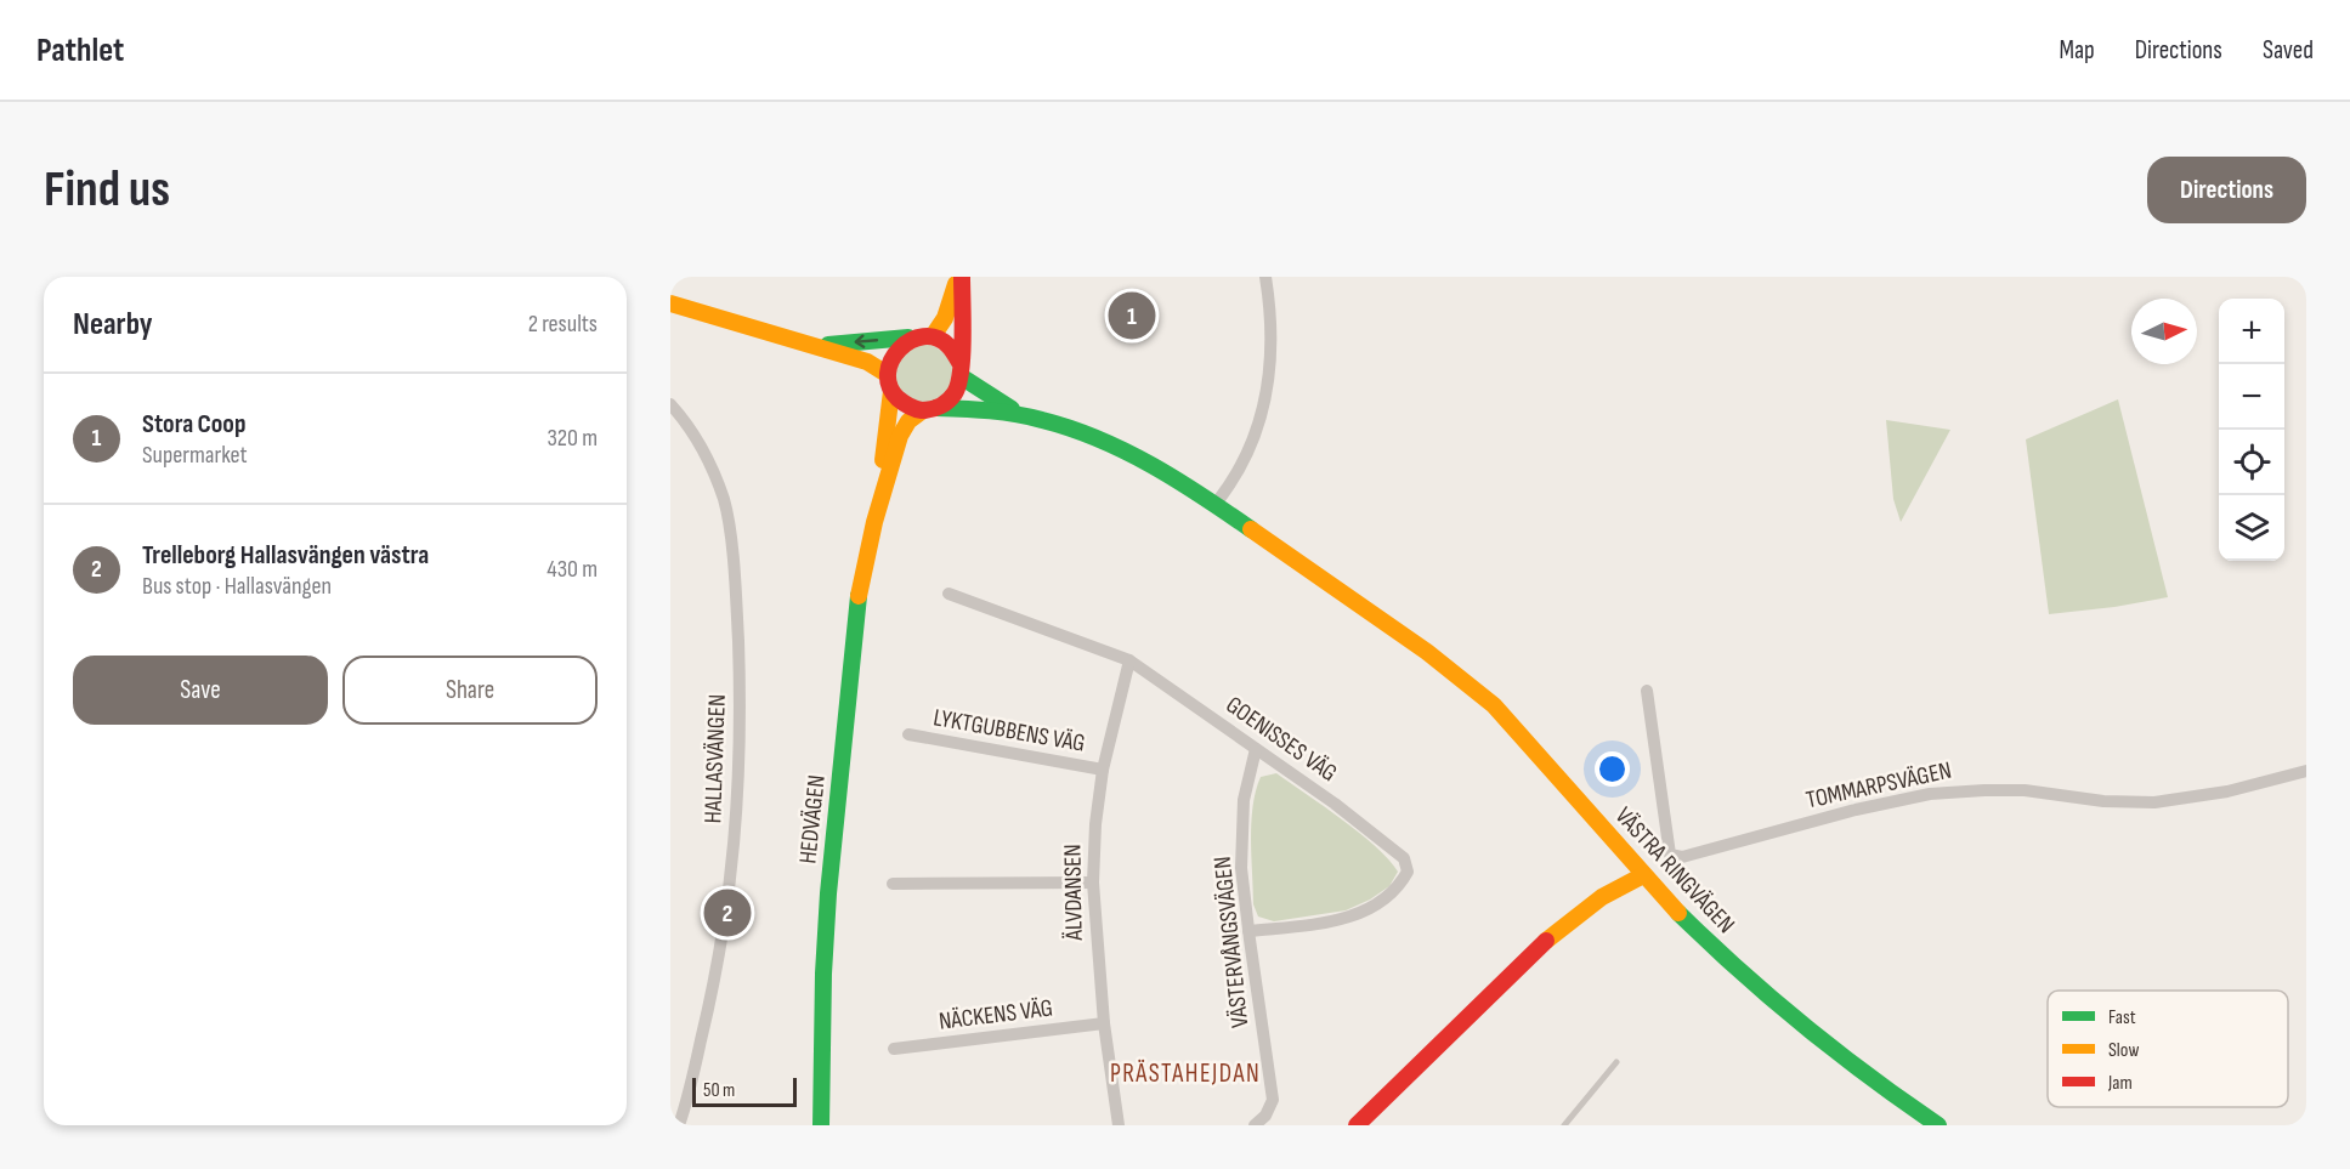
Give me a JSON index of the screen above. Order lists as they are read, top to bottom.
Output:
{
  "streets": {
    "main road": ["HEDVÄGEN", "VÄSTRA RINGVÄGEN"],
    "street": [
      "LYKTGUBBENS VÄG",
      "GOENISSES VÄG",
      "HALLASVÄNGEN",
      "TOMMARPSVÄGEN",
      "ÄLVDANSEN",
      "VÄSTERVÅNGSVÄGEN",
      "NÄCKENS VÄG"
    ]
  },
  "crossings": [
    ["LYKTGUBBENS VÄG", "ÄLVDANSEN"],
    ["GOENISSES VÄG", "ÄLVDANSEN"],
    ["GOENISSES VÄG", "VÄSTERVÅNGSVÄGEN"],
    ["HEDVÄGEN", "VÄSTRA RINGVÄGEN"],
    ["ÄLVDANSEN", "NÄCKENS VÄG"]
  ],
  "districts": ["PRÄSTAHEJDAN"],
  "legend": ["Fast", "Slow", "Jam"],
  "scale_bar": "50 m",
  "north": "right",
  "page": {
    "header": "Pathlet",
    "nav": ["Map", "Directions", "Saved"],
    "buttons": [
      "Directions",
      ["Save", "Share"]
    ],
    "title": "Find us",
    "heading": ["Nearby", "2 results"],
    "pins": ["1", "2"],
    "map_buttons": ["+", "−"],
    "list": [
      {
        "mark": "1",
        "name": "Stora Coop",
        "note": "Supermarket",
        "value": "320 m"
      },
      {
        "mark": "2",
        "name": "Trelleborg Hallasvängen västra",
        "note": "Bus stop · Hallasvängen",
        "value": "430 m"
      }
    ],
    "scale": "50 m"
  }
}
